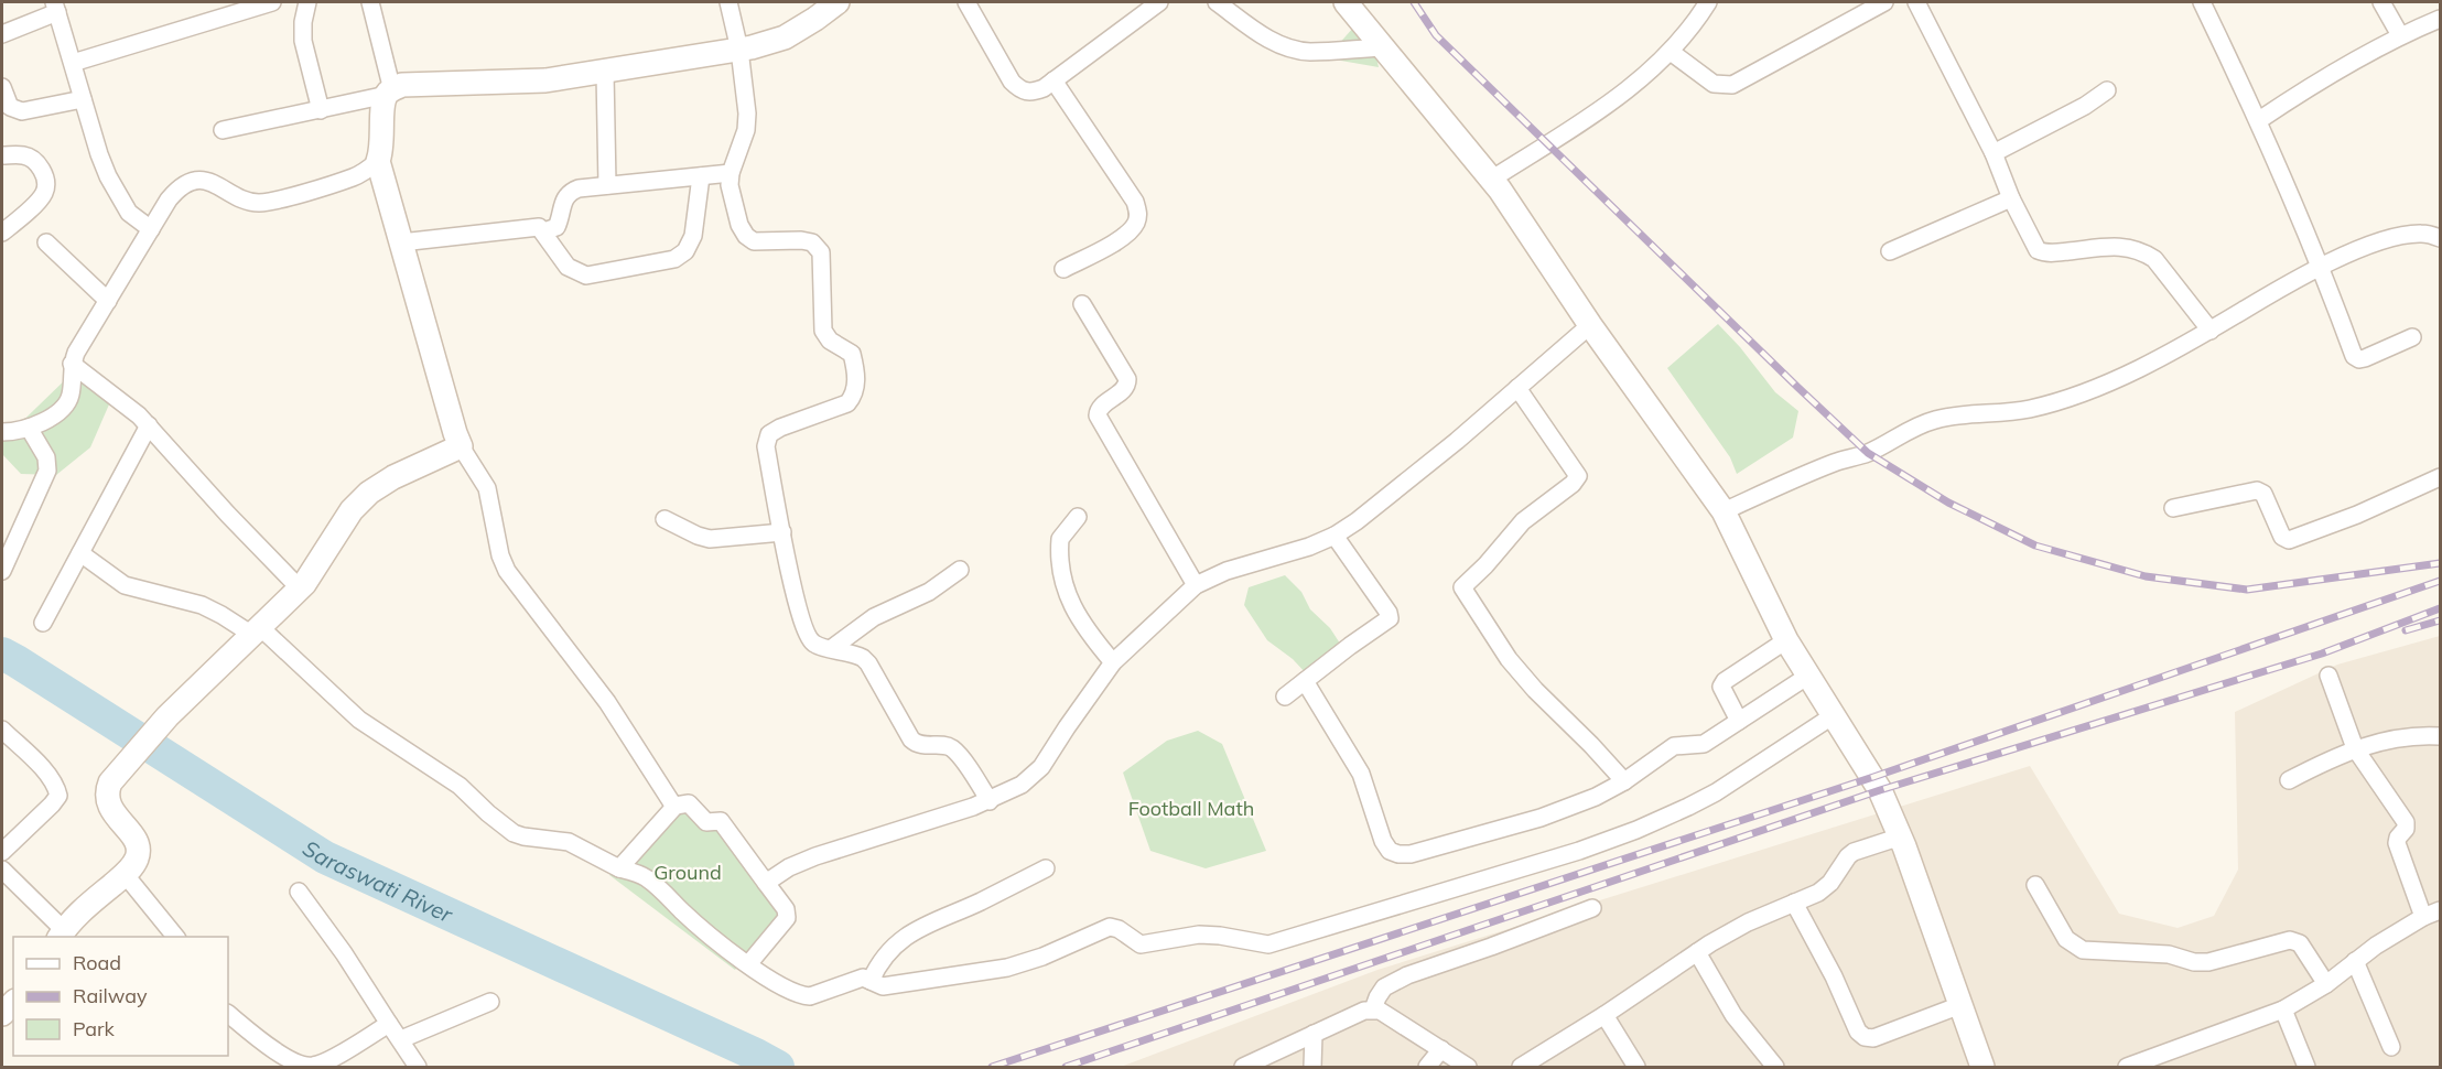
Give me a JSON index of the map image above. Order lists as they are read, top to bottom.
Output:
{
  "water": ["Saraswati River"],
  "parks": ["Football Math", "Ground"],
  "legend": ["Road", "Railway", "Park"]
}
